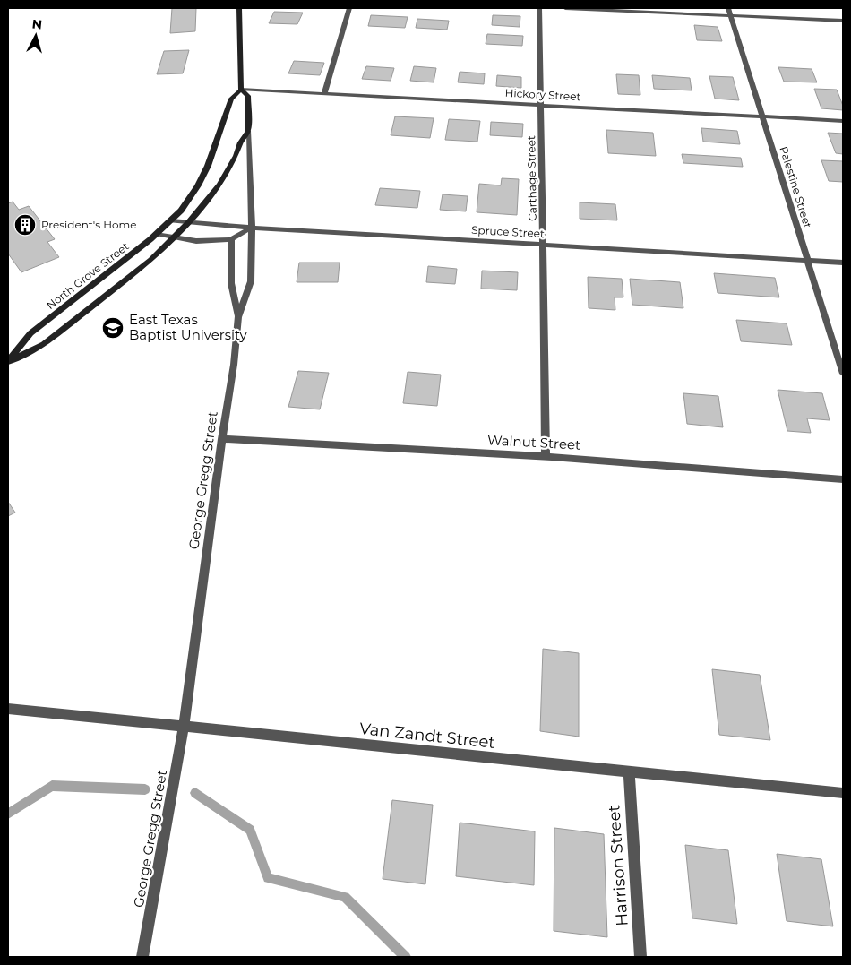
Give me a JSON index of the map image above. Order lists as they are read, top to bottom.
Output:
{
  "streets": {
    "main road": ["North Grove Street", "George Gregg Street"],
    "street": [
      "Hickory Street",
      "Carthage Street",
      "Palestine Street",
      "Spruce Street",
      "Walnut Street",
      "Van Zandt Street",
      "Harrison Street"
    ]
  },
  "crossings": [
    ["Hickory Street", "Carthage Street"],
    ["Hickory Street", "Palestine Street"],
    ["Hickory Street", "North Grove Street"],
    ["Hickory Street", "George Gregg Street"],
    ["Carthage Street", "Spruce Street"],
    ["Carthage Street", "Walnut Street"],
    ["Palestine Street", "Spruce Street"],
    ["Spruce Street", "North Grove Street"],
    ["Spruce Street", "George Gregg Street"],
    ["North Grove Street", "George Gregg Street"],
    ["Walnut Street", "George Gregg Street"],
    ["George Gregg Street", "Van Zandt Street"],
    ["Van Zandt Street", "Harrison Street"]
  ],
  "places": {
    "building": ["President's Home"],
    "school or university": ["East Texas Baptist University"]
  },
  "north": "top"
}
